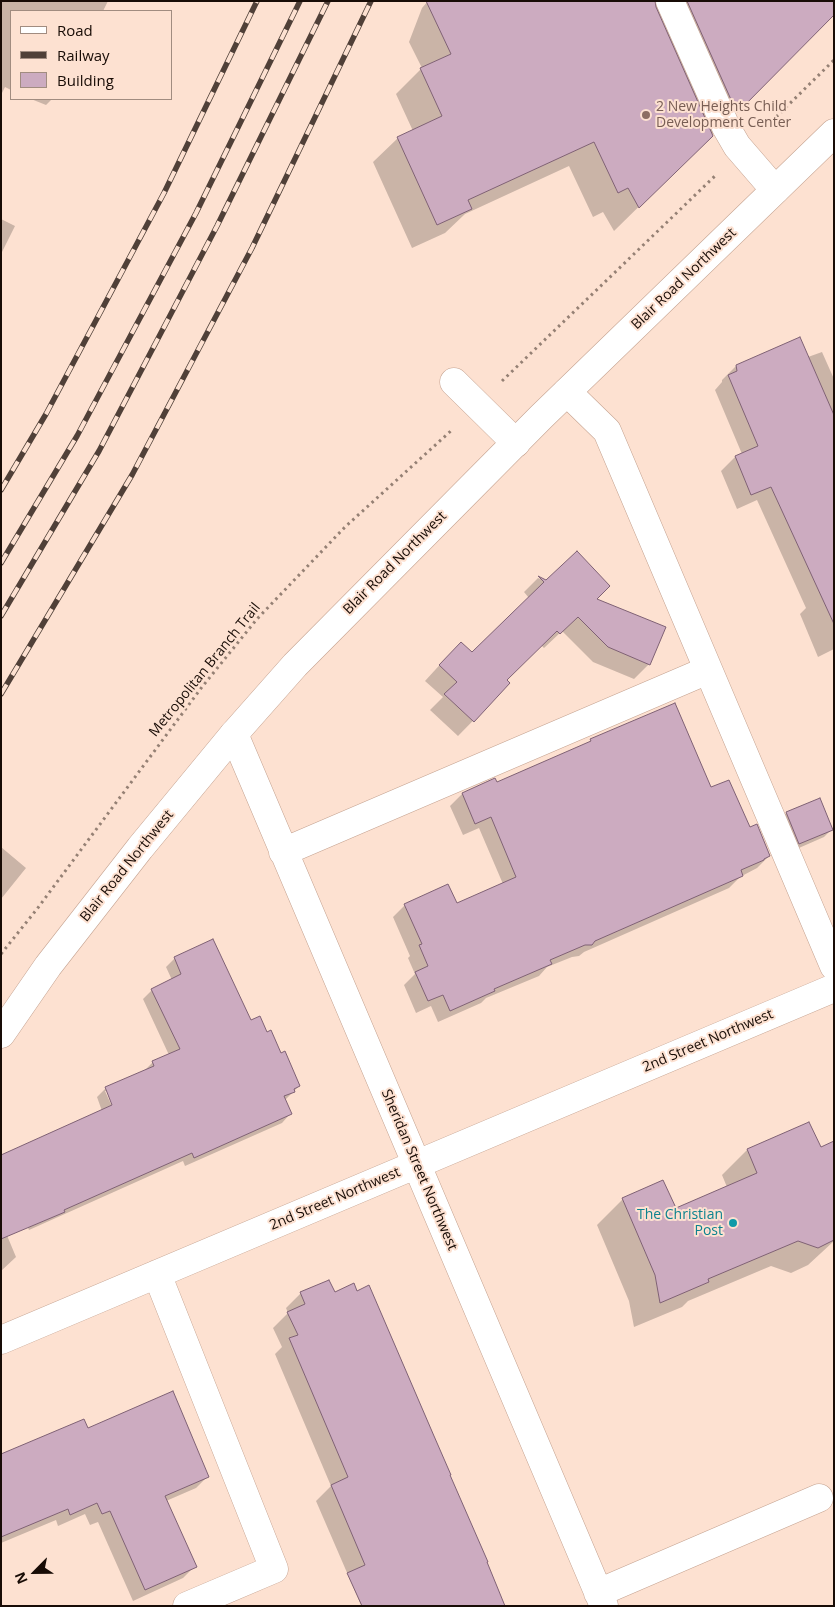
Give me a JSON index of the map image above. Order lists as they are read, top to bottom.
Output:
{
  "streets": {
    "street": ["Blair Road Northwest", "2nd Street Northwest", "Sheridan Street Northwest"],
    "path": ["Metropolitan Branch Trail"]
  },
  "crossings": [
    ["Blair Road Northwest", "Sheridan Street Northwest"],
    ["2nd Street Northwest", "Sheridan Street Northwest"]
  ],
  "places": ["2 New Heights Child Development Center", "The Christian Post"],
  "legend": ["Road", "Railway", "Building"],
  "north": "bottom left"
}
